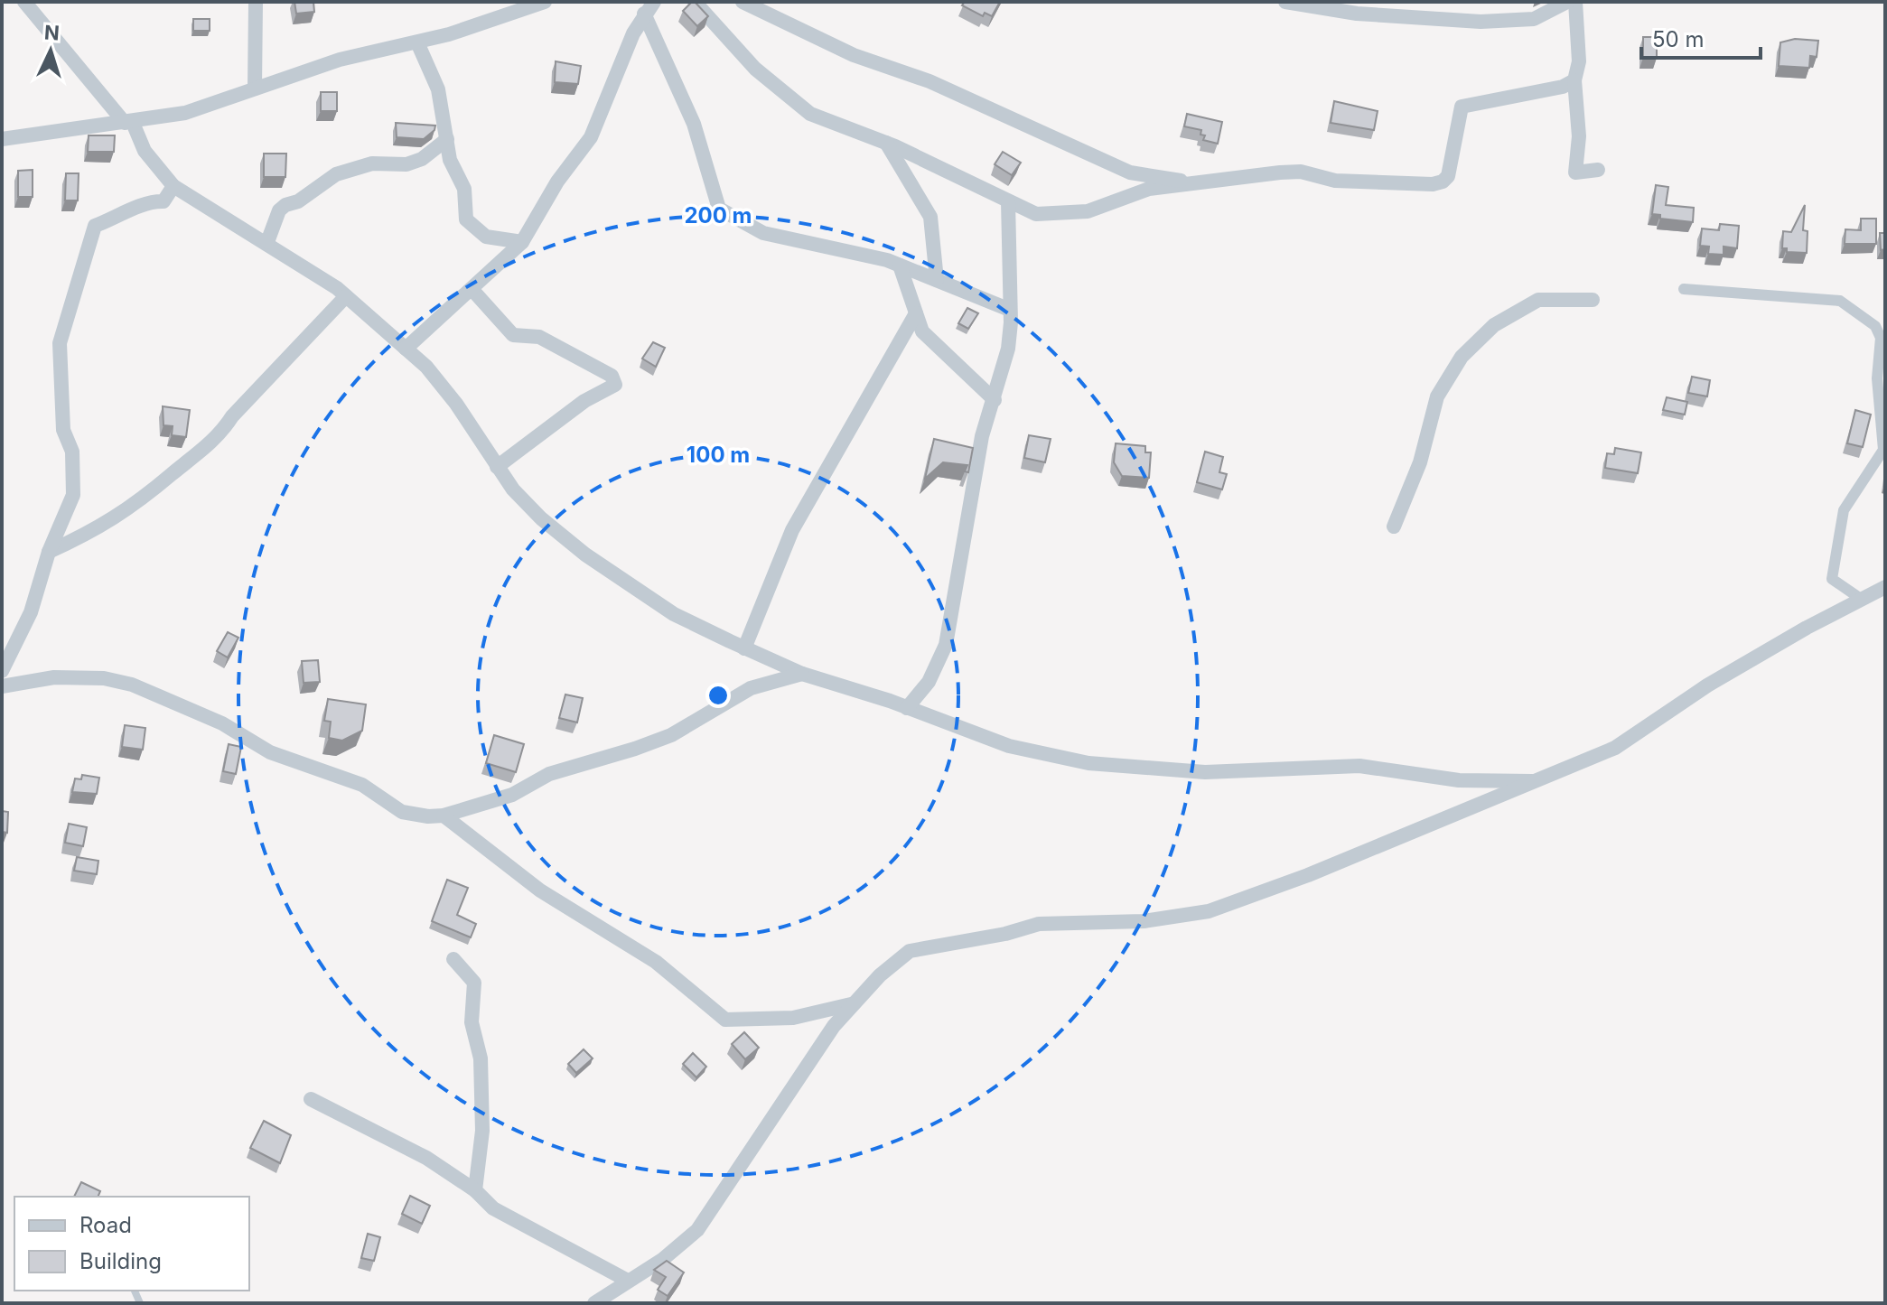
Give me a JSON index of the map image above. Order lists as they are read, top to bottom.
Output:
{
  "legend": ["Road", "Building"],
  "scale_bar": "50 m",
  "north": "top",
  "rings": ["200 m", "100 m"]
}
